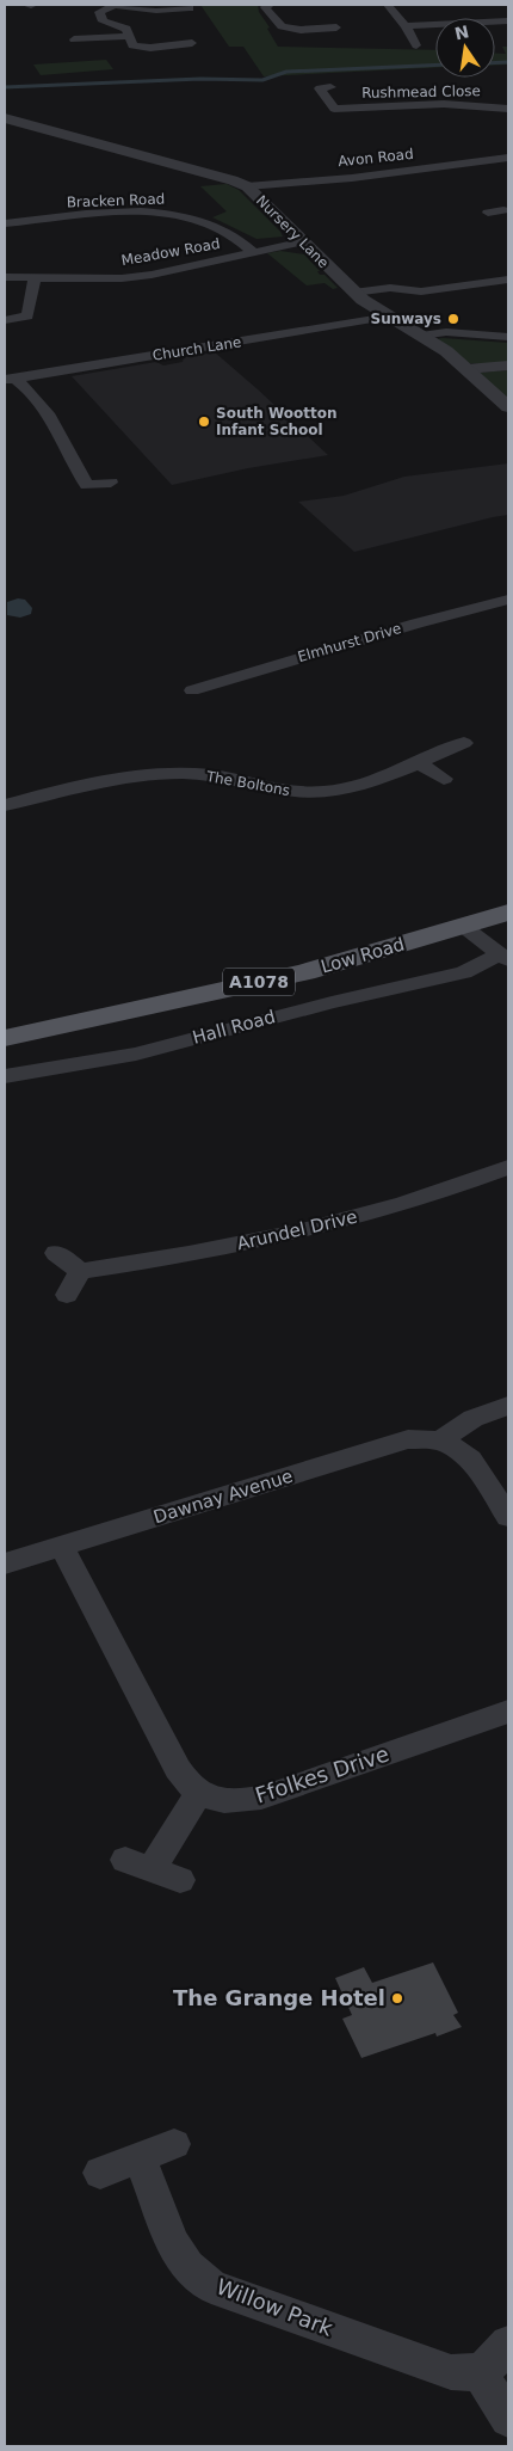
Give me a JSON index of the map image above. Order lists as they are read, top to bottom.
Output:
{
  "streets": {
    "main road": ["Low Road", "A1078"],
    "street": [
      "Rushmead Close",
      "Avon Road",
      "Bracken Road",
      "Nursery Lane",
      "Meadow Road",
      "Church Lane",
      "Elmhurst Drive",
      "The Boltons",
      "Hall Road",
      "Arundel Drive",
      "Dawnay Avenue",
      "Ffolkes Drive",
      "Willow Park"
    ]
  },
  "crossings": [
    ["Avon Road", "Nursery Lane"],
    ["Bracken Road", "Meadow Road"],
    ["Nursery Lane", "Meadow Road"],
    ["Nursery Lane", "Church Lane"]
  ],
  "places": ["Sunways", "South Wootton Infant School", "The Grange Hotel"],
  "north": "top"
}
